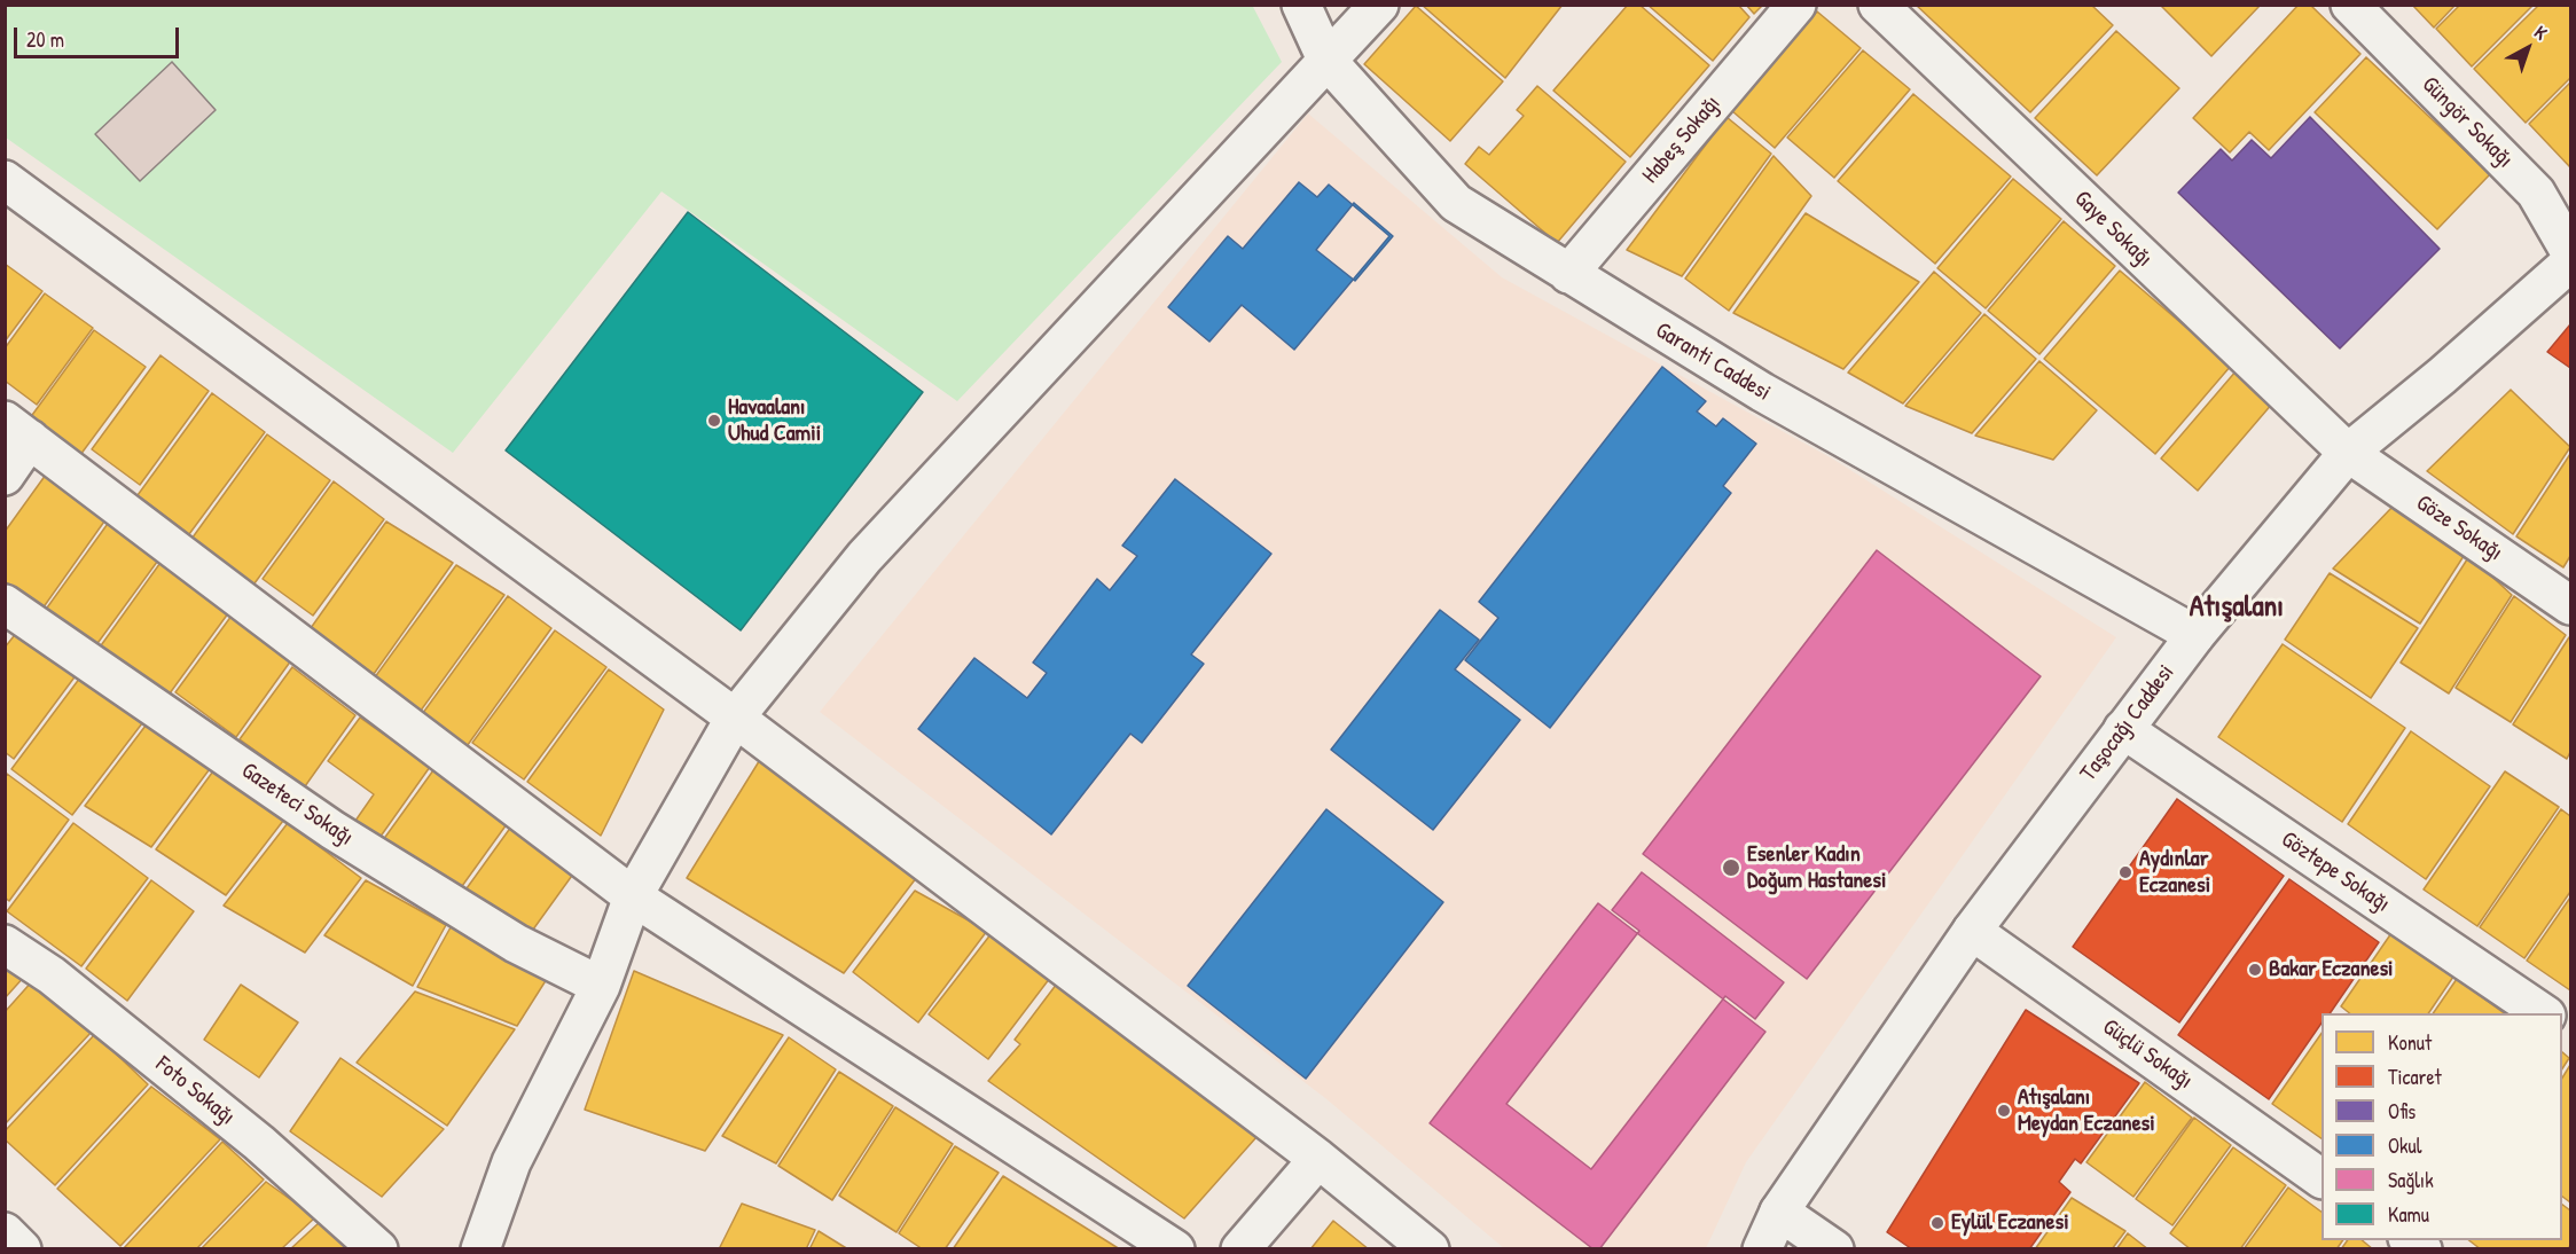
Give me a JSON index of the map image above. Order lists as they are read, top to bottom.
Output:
{
  "streets": {
    "street": [
      "Güngör Sokağı",
      "Habeş Sokağı",
      "Gaye Sokağı",
      "Garanti Caddesi",
      "Göze Sokağı",
      "Taşocağı Caddesi",
      "Gazeteci Sokağı",
      "Göztepe Sokağı",
      "Güçlü Sokağı",
      "Foto Sokağı"
    ]
  },
  "crossings": [
    ["Habeş Sokağı", "Garanti Caddesi"],
    ["Gaye Sokağı", "Göze Sokağı"],
    ["Gaye Sokağı", "Taşocağı Caddesi"],
    ["Garanti Caddesi", "Taşocağı Caddesi"],
    ["Göze Sokağı", "Taşocağı Caddesi"],
    ["Taşocağı Caddesi", "Göztepe Sokağı"],
    ["Taşocağı Caddesi", "Güçlü Sokağı"]
  ],
  "districts": ["Atışalanı"],
  "places": [
    "Havaalanı Uhud Camii",
    "Esenler Kadın Doğum Hastanesi",
    "Aydınlar Eczanesi",
    "Bakar Eczanesi",
    "Atışalanı Meydan Eczanesi",
    "Eylül Eczanesi"
  ],
  "legend": [
    "Konut",
    "Ticaret",
    "Ofis",
    "Okul",
    "Sağlık",
    "Kamu"
  ],
  "scale_bar": "20 m",
  "north": "top right"
}
